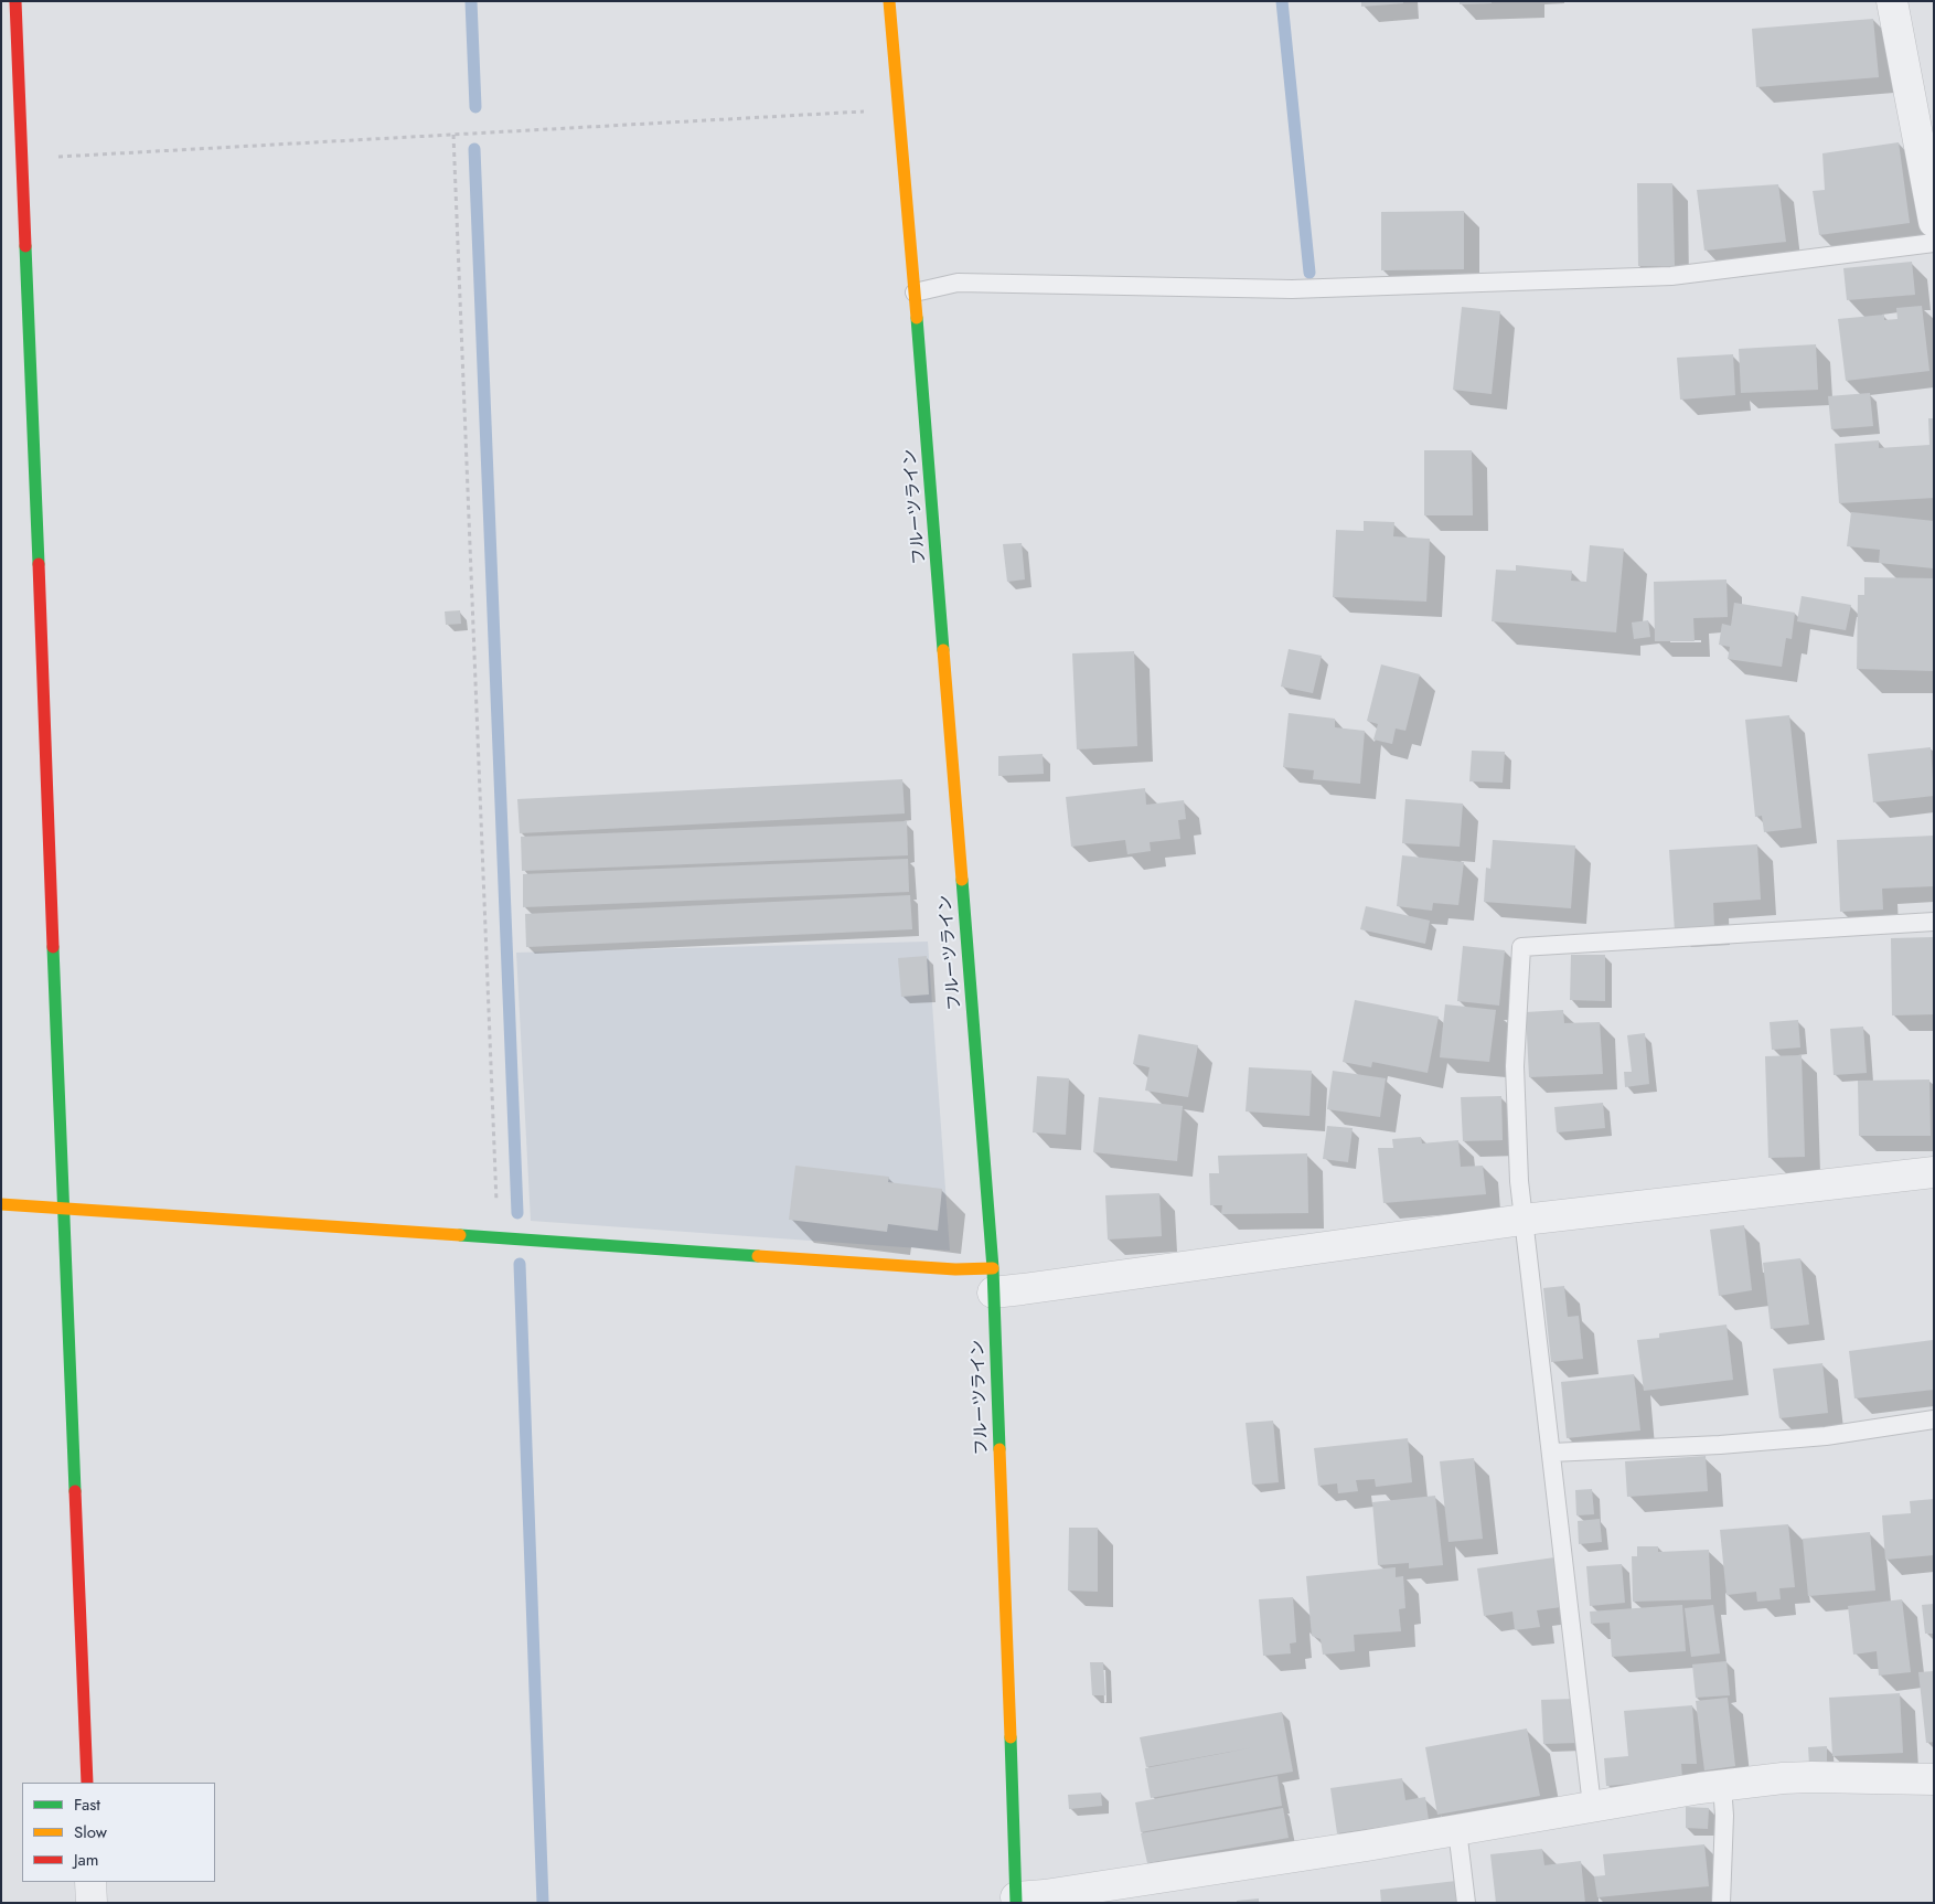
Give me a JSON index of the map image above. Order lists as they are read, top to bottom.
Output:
{
  "streets": {
    "street": ["フルーツライン"]
  },
  "legend": ["Fast", "Slow", "Jam"]
}
